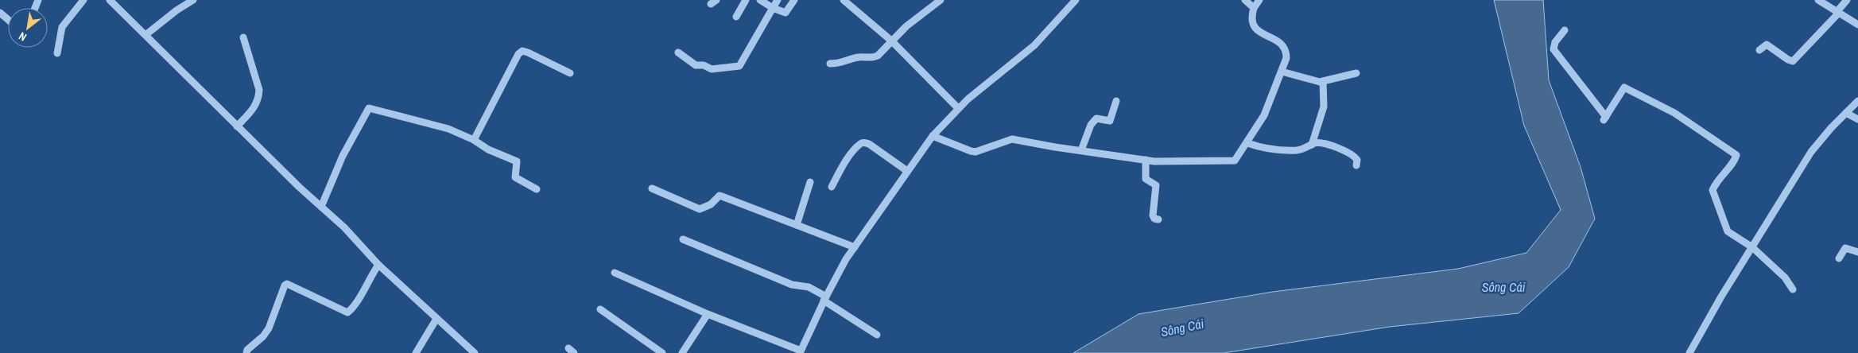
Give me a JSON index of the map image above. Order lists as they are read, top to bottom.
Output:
{
  "water": ["Sông Cái"],
  "north": "bottom left"
}
